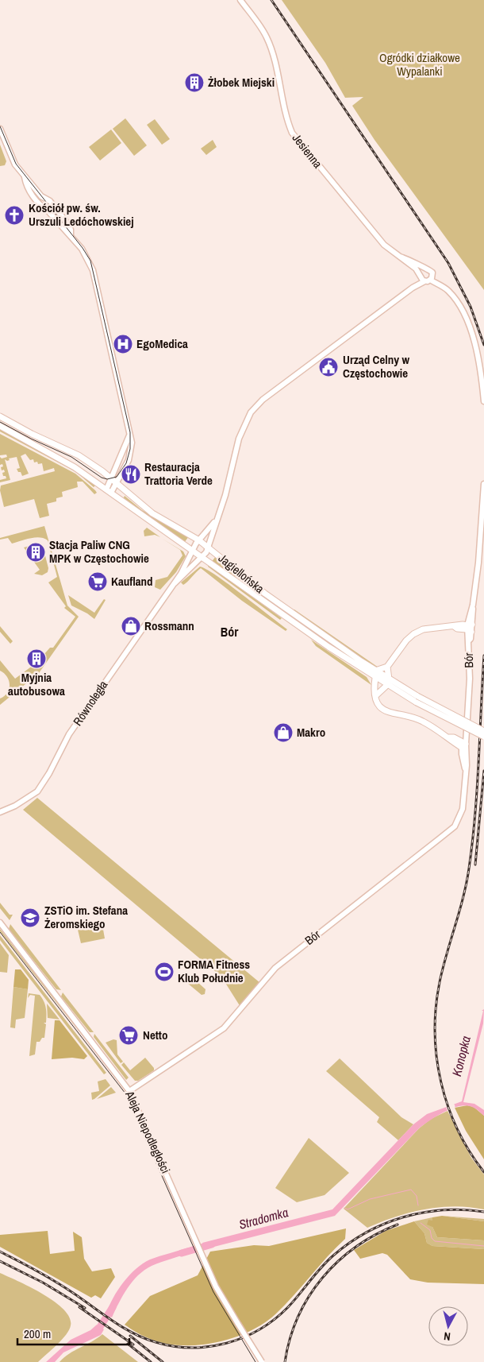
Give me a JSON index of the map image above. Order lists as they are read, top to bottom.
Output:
{
  "streets": {
    "main road": ["Jagiellońska"],
    "street": [
      "Jesienna",
      "Bór",
      "Równoległa",
      "Aleja Niepodległości"
    ]
  },
  "crossings": [
    ["Jagiellońska", "Równoległa"],
    ["Bór", "Aleja Niepodległości"]
  ],
  "districts": ["Bór"],
  "water": ["Konopka", "Stradomka"],
  "parks": ["Ogródki działkowe Wypalanki"],
  "places": {
    "building": ["Żłobek Miejski", "Stacja Paliw CNG MPK w Częstochowie", "Myjnia autobusowa"],
    "church": ["Kościół pw. św. Urszuli Ledóchowskiej"],
    "hospital": ["EgoMedica"],
    "public building": ["Urząd Celny w Częstochowie"],
    "restaurant": ["Restauracja Trattoria Verde"],
    "supermarket": ["Kaufland", "Netto"],
    "shop": ["Rossmann", "Makro"],
    "school or university": ["ZSTiO im. Stefana Żeromskiego"],
    "sports": ["FORMA Fitness Klub Południe"]
  },
  "scale_bar": "200 m",
  "north": "bottom"
}
